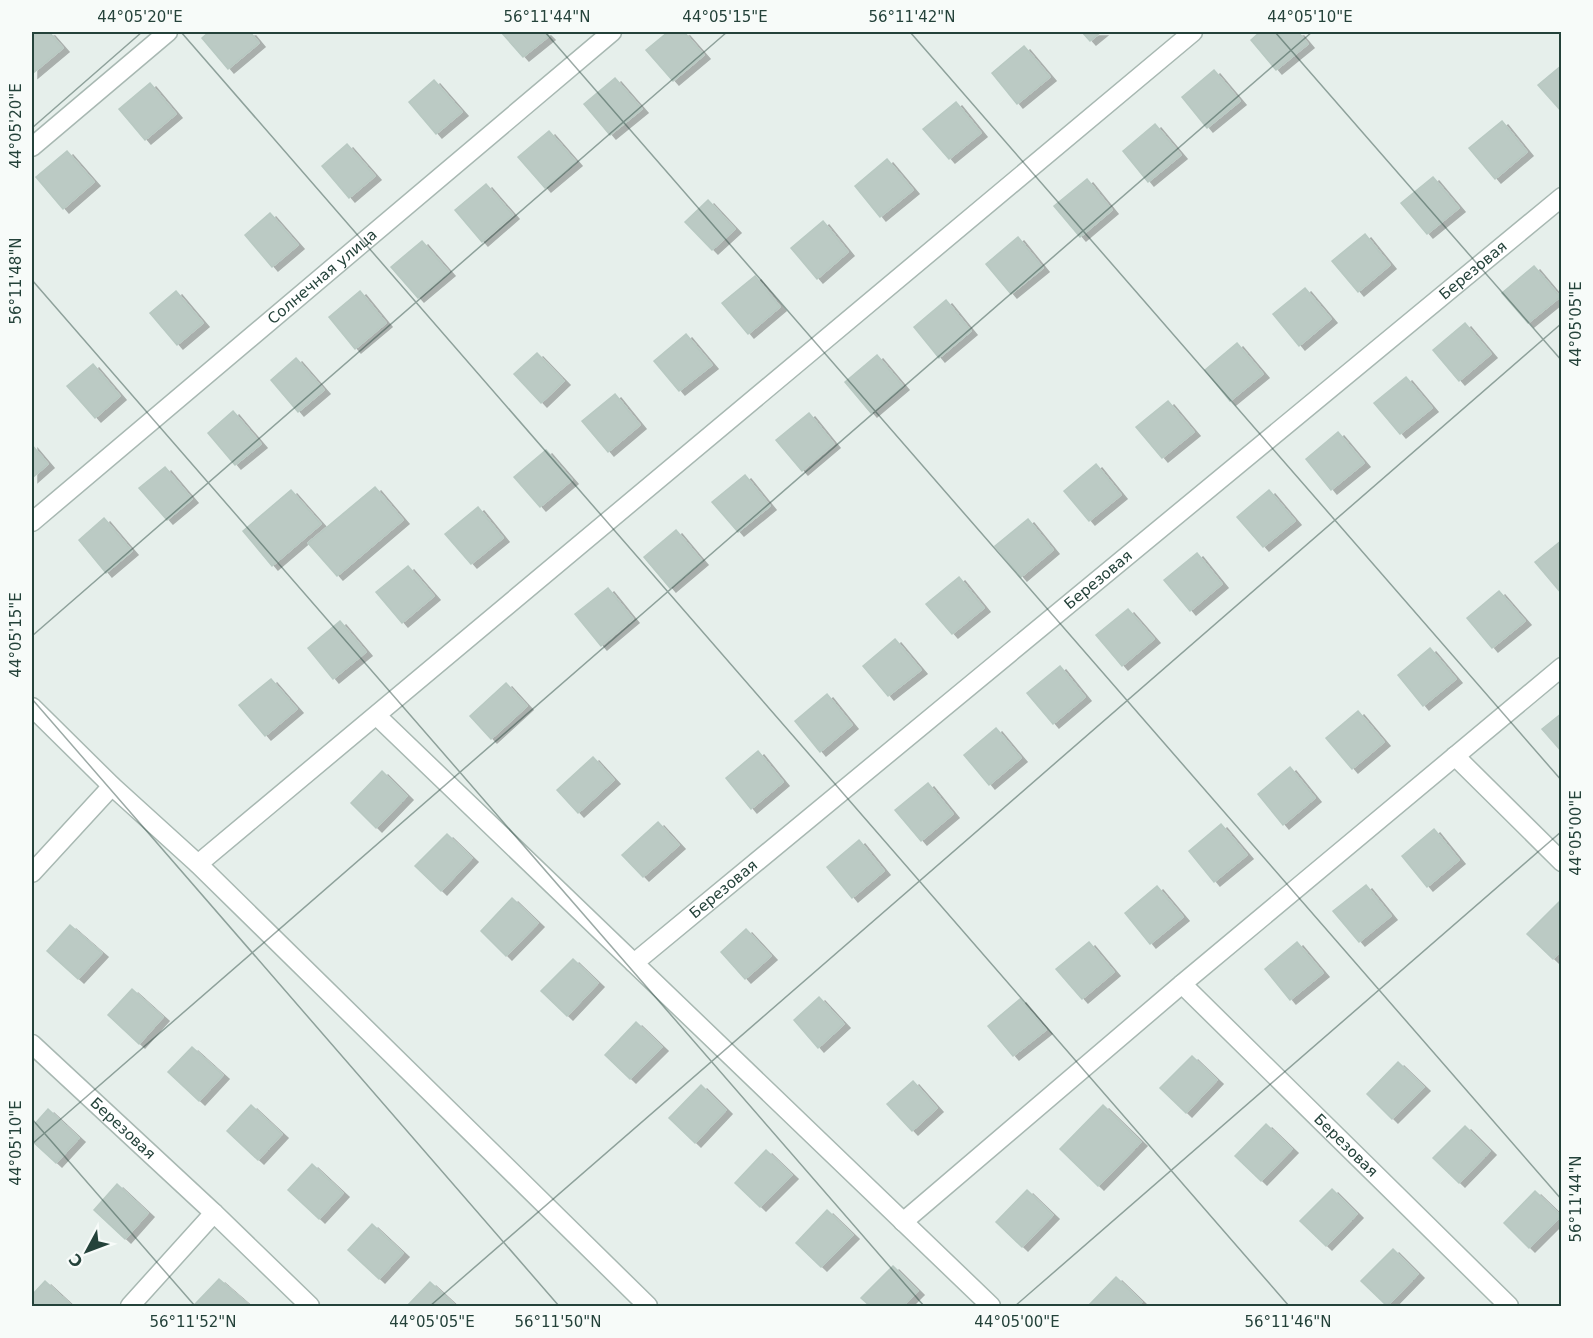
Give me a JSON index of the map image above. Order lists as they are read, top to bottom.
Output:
{
  "streets": {
    "street": ["Березовая", "Солнечная улица"]
  },
  "north": "bottom left",
  "coordinates": [
    "44°05'20\"E",
    "56°11'44\"N",
    "44°05'15\"E",
    "56°11'42\"N",
    "44°05'10\"E",
    "56°11'48\"N",
    "44°05'05\"E",
    "44°05'00\"E",
    "56°11'52\"N",
    "56°11'50\"N",
    "56°11'46\"N"
  ]
}
